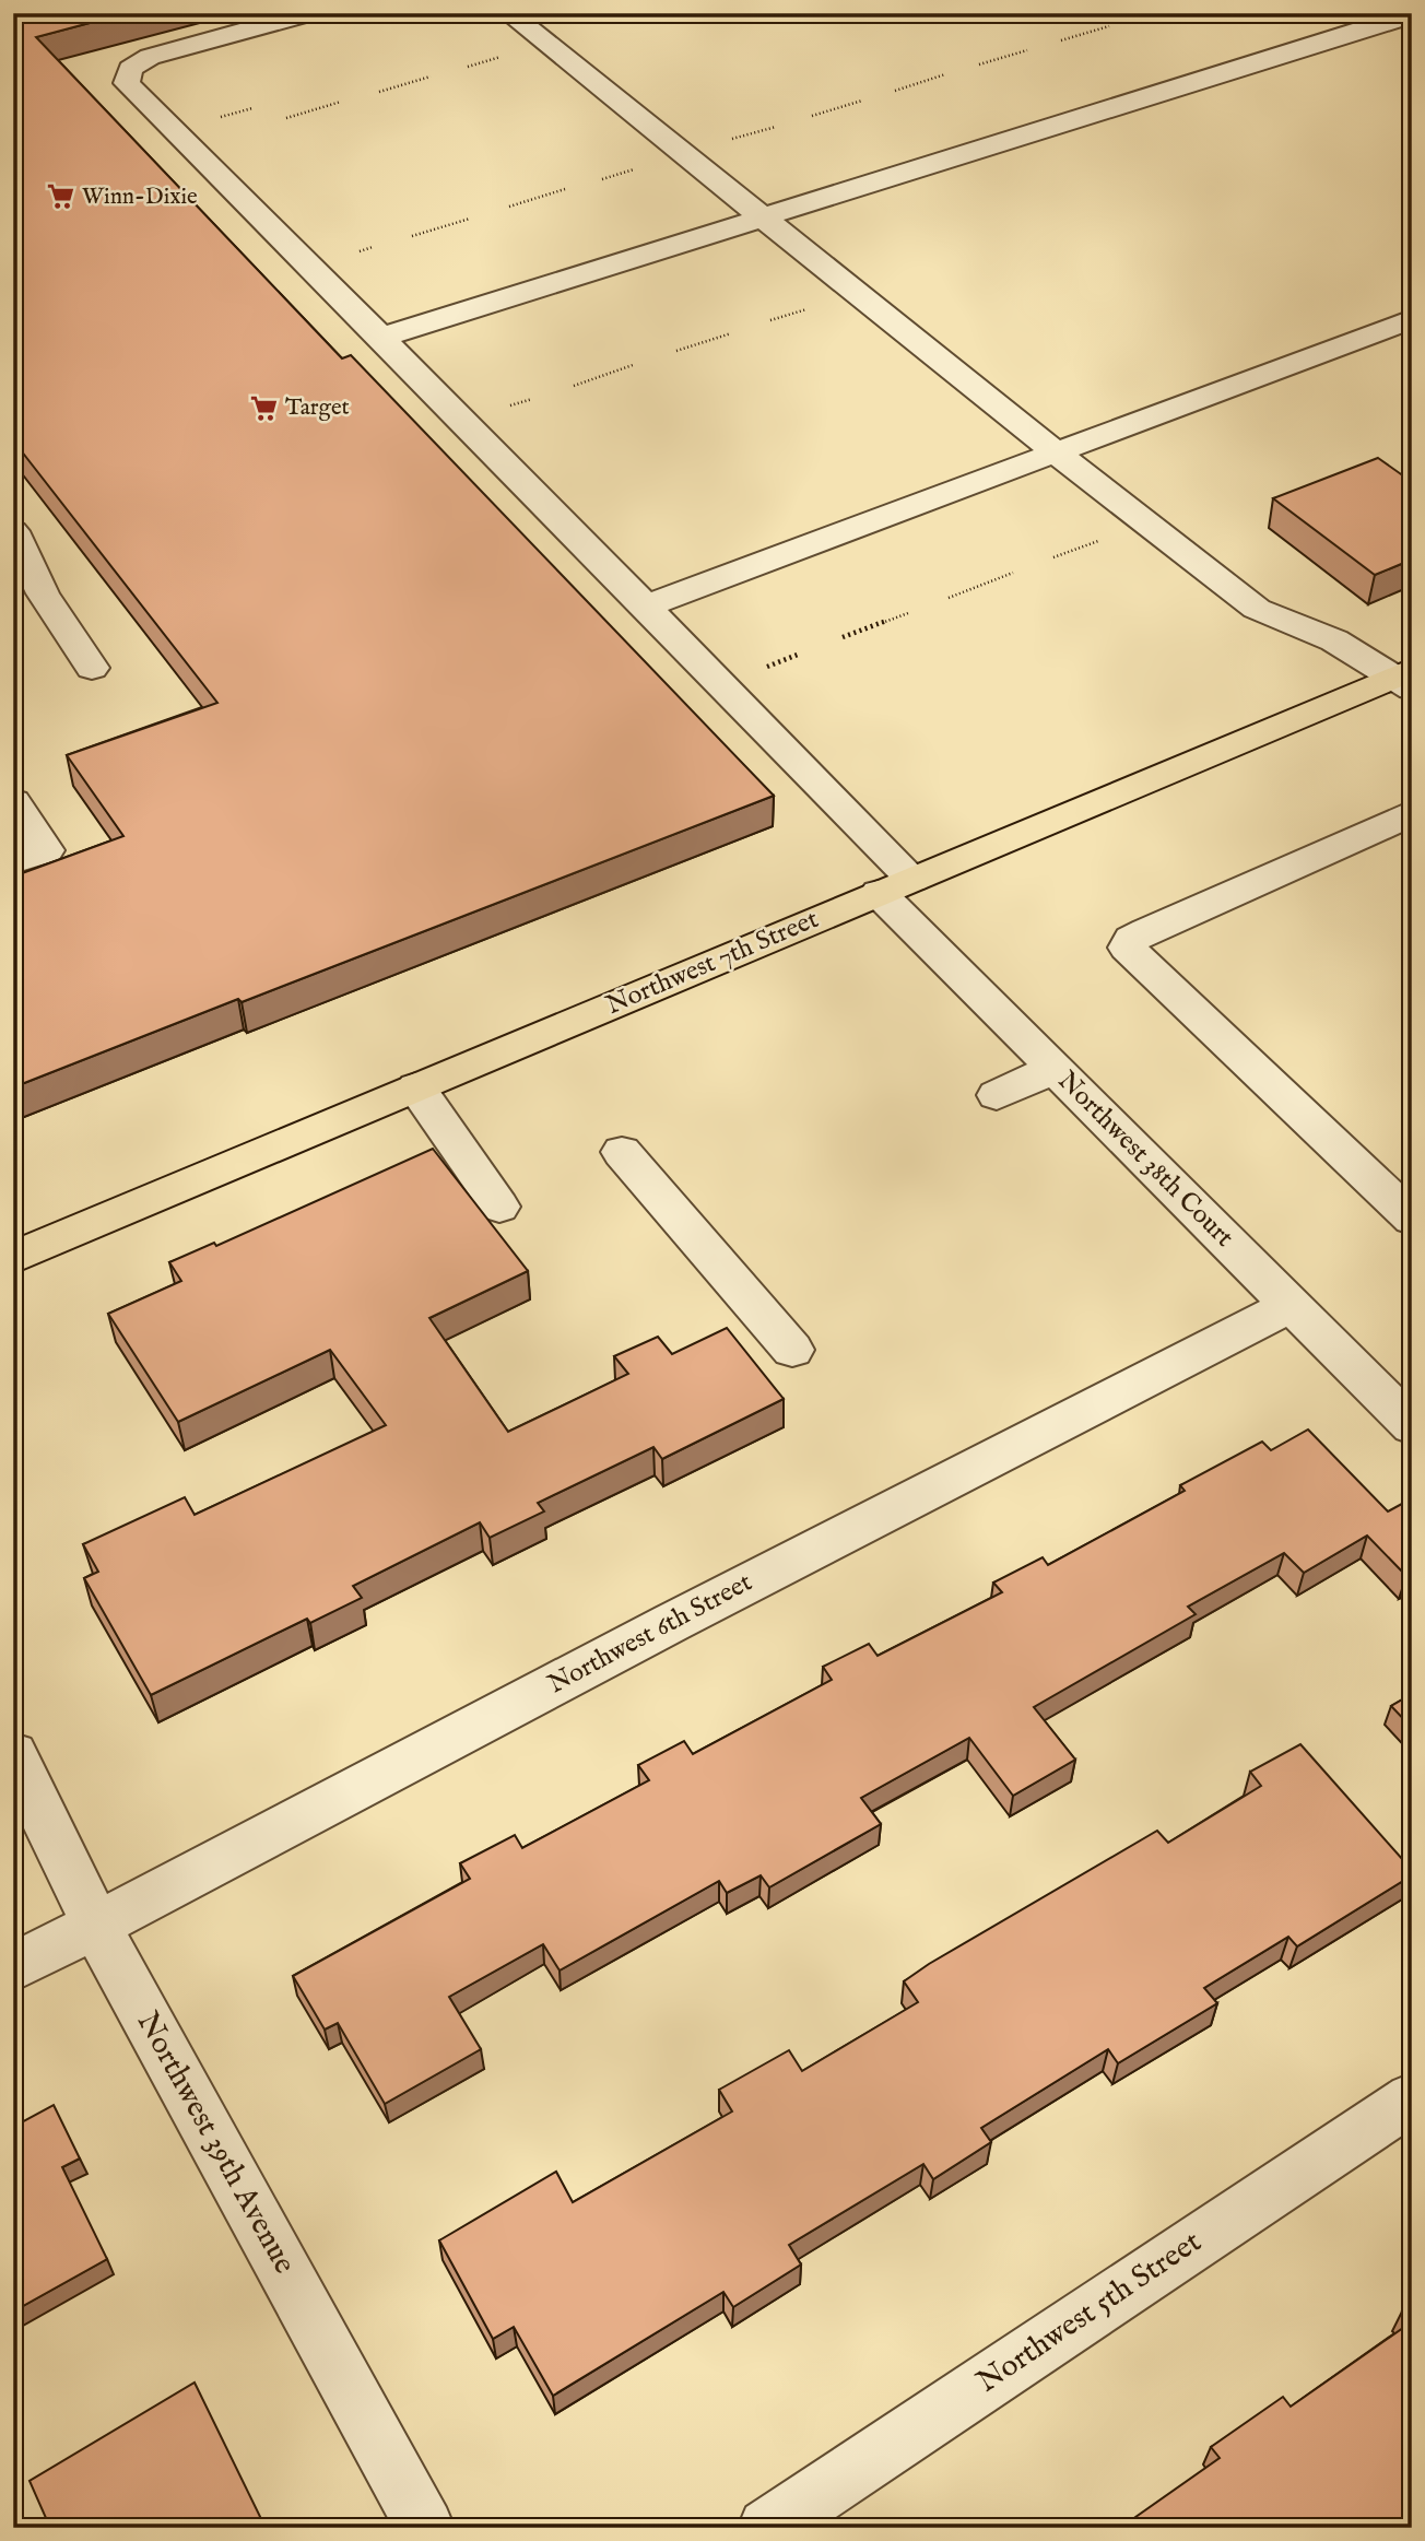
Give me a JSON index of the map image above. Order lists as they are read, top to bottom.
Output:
{
  "streets": {
    "main road": ["Northwest 7th Street"],
    "street": [
      "Northwest 38th Court",
      "Northwest 6th Street",
      "Northwest 39th Avenue",
      "Northwest 5th Street"
    ]
  },
  "crossings": [
    ["Northwest 7th Street", "Northwest 38th Court"],
    ["Northwest 38th Court", "Northwest 6th Street"],
    ["Northwest 6th Street", "Northwest 39th Avenue"]
  ],
  "places": {
    "supermarket": ["Winn-Dixie", "Target"]
  }
}
